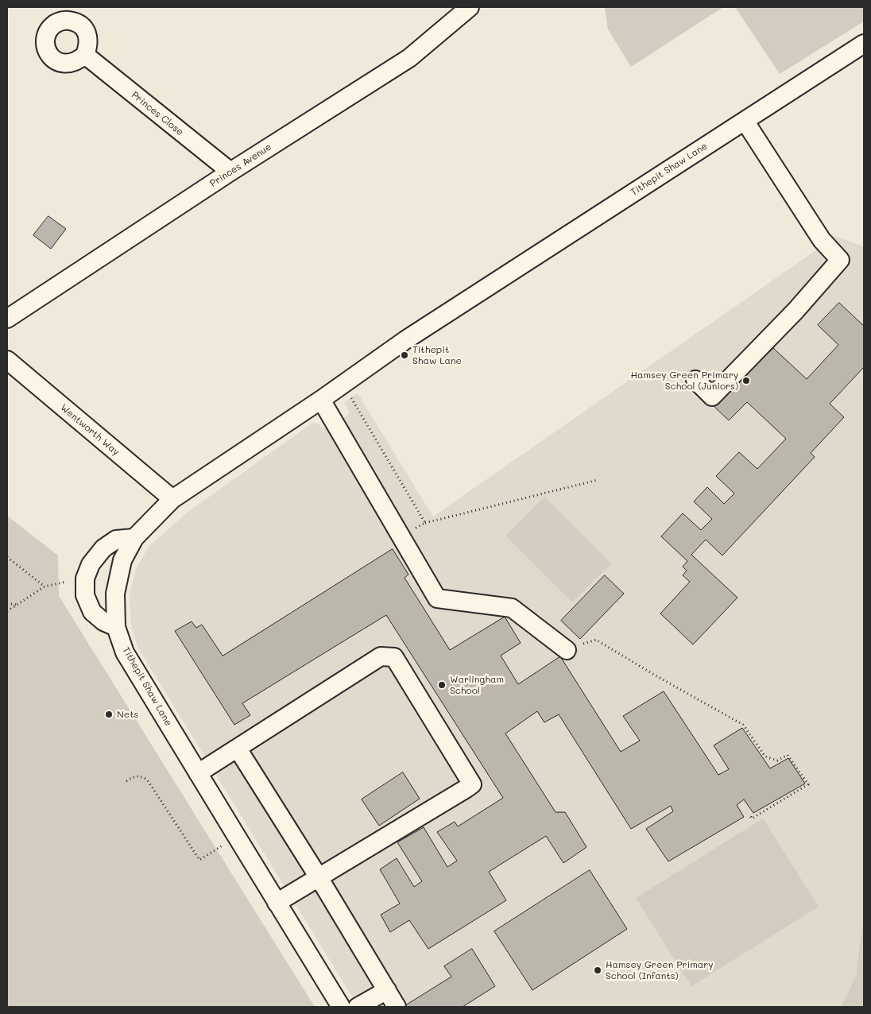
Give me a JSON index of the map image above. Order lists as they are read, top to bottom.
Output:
{
  "streets": {
    "street": [
      "Princes Close",
      "Princes Avenue",
      "Tithepit Shaw Lane",
      "Wentworth Way"
    ]
  },
  "crossings": [
    ["Princes Close", "Princes Avenue"],
    ["Tithepit Shaw Lane", "Wentworth Way"]
  ],
  "places": [
    "Tithepit Shaw Lane",
    "Hamsey Green Primary School (Juniors)",
    "Warlingham School",
    "Nets",
    "Hamsey Green Primary School (Infants)"
  ]
}
